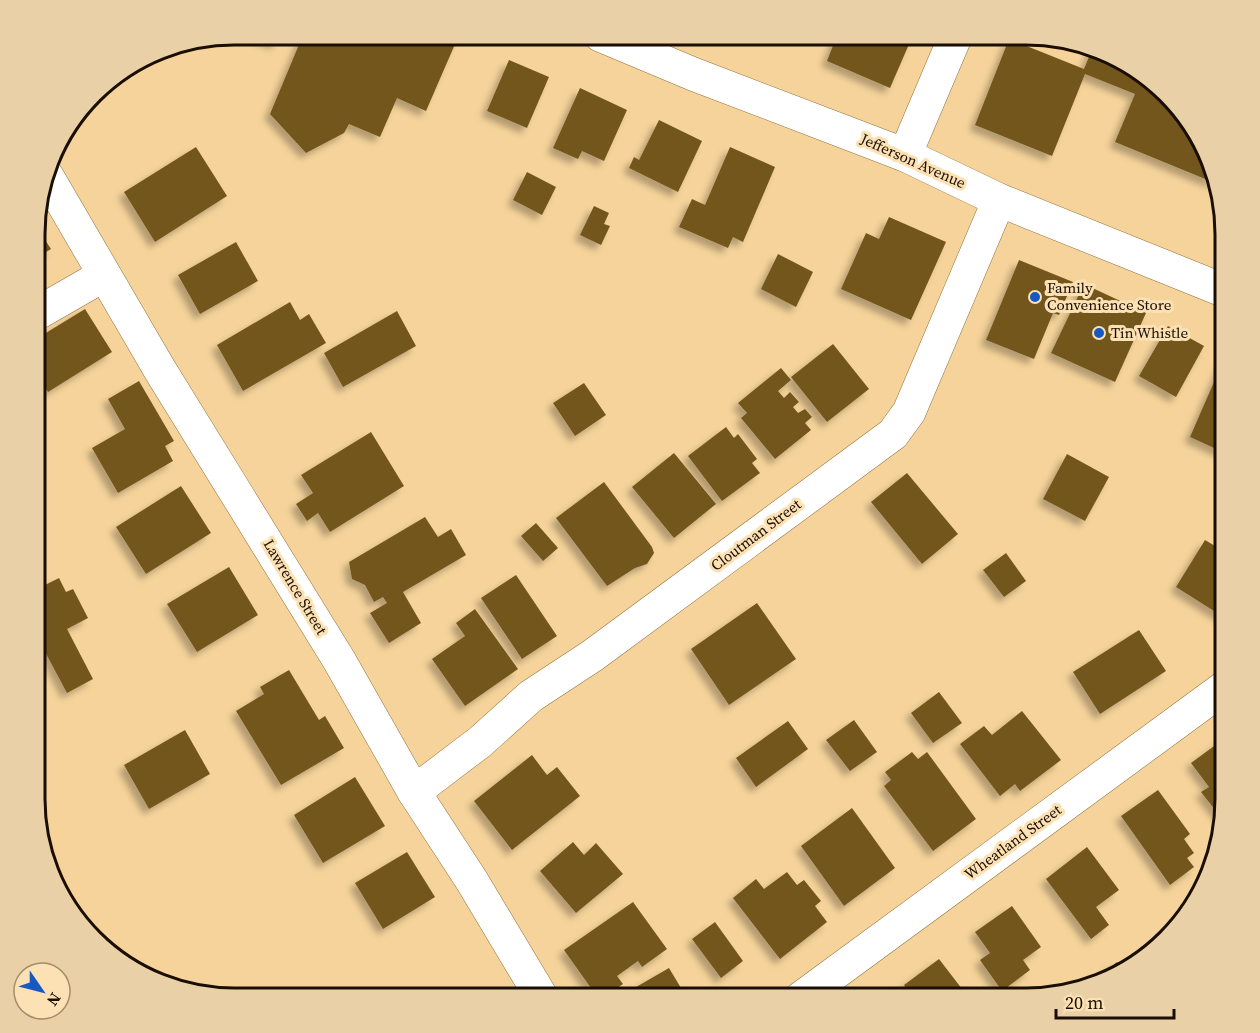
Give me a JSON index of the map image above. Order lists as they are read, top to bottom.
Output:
{
  "streets": {
    "street": [
      "Jefferson Avenue",
      "Cloutman Street",
      "Lawrence Street",
      "Wheatland Street"
    ]
  },
  "crossings": [
    ["Jefferson Avenue", "Cloutman Street"],
    ["Cloutman Street", "Lawrence Street"]
  ],
  "places": ["Family Convenience Store", "Tin Whistle"],
  "scale_bar": "20 m",
  "north": "bottom right"
}
